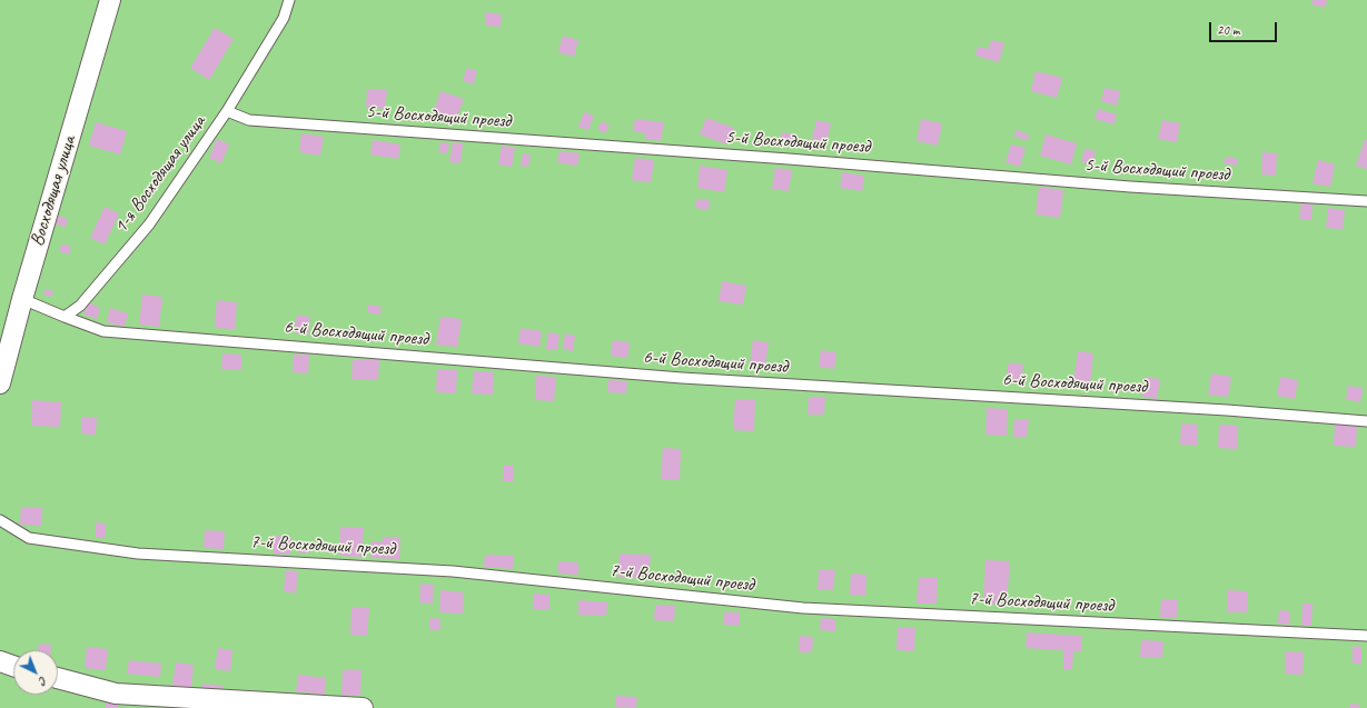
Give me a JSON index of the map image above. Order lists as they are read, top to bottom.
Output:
{
  "streets": {
    "street": ["Восходящая улица"],
    "lane": [
      "5-й Восходящий проезд",
      "1-я Восходящая улица",
      "6-й Восходящий проезд",
      "7-й Восходящий проезд"
    ]
  },
  "crossings": [
    ["5-й Восходящий проезд", "1-я Восходящая улица"],
    ["1-я Восходящая улица", "6-й Восходящий проезд"]
  ],
  "scale_bar": "20 m",
  "north": "bottom right"
}
